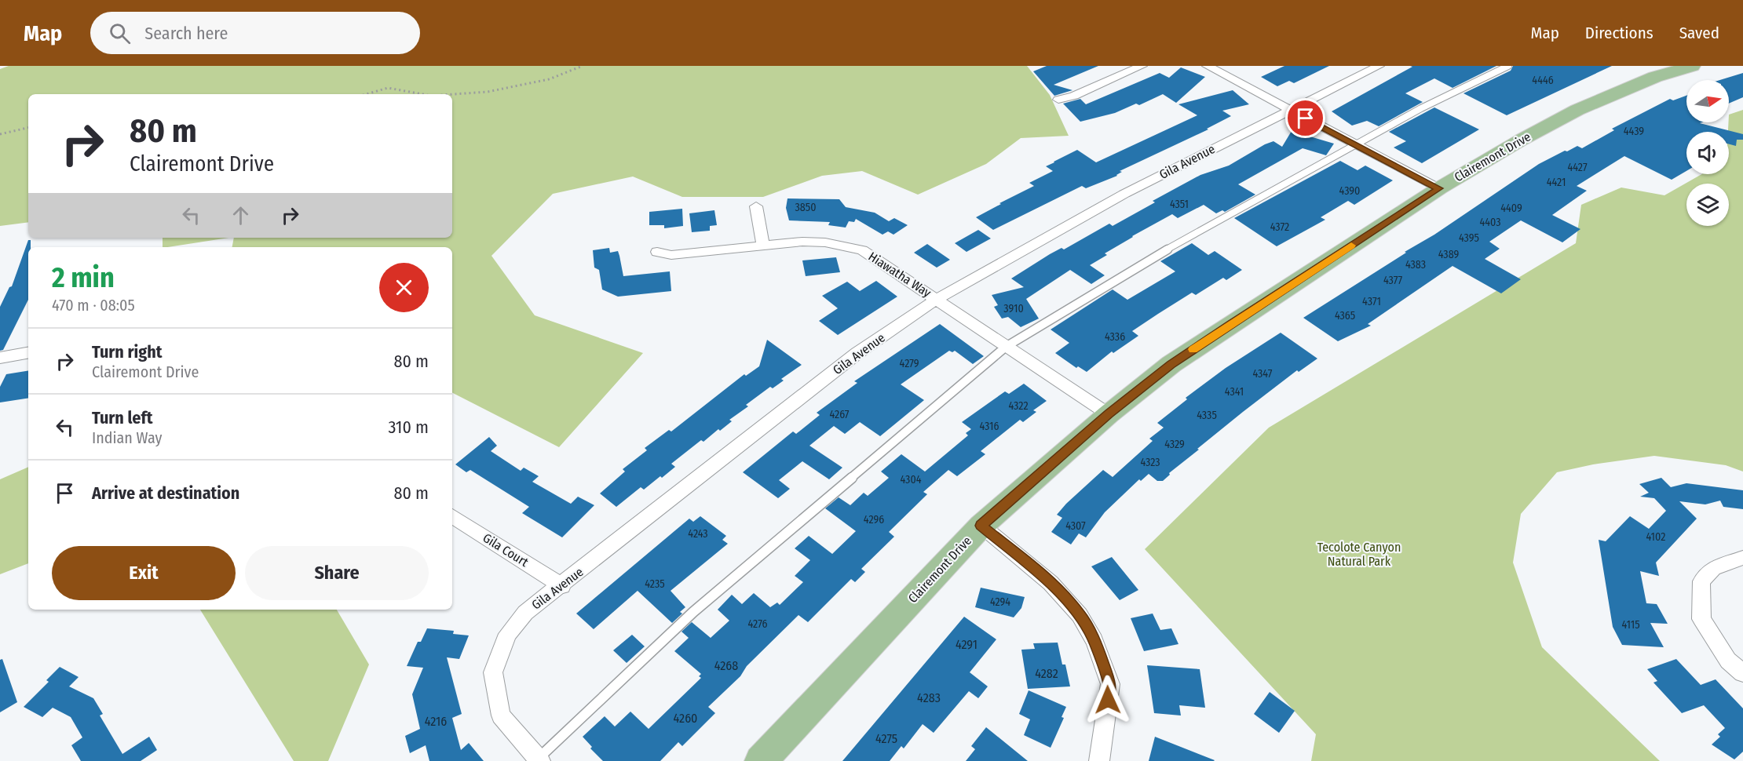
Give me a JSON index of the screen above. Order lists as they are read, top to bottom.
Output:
{
  "streets": {
    "main road": ["Clairemont Drive"],
    "street": ["Gila Avenue", "Hiawatha Way", "Gila Court"]
  },
  "crossings": [
    ["Clairemont Drive", "Hiawatha Way"],
    ["Gila Avenue", "Hiawatha Way"],
    ["Gila Avenue", "Gila Court"]
  ],
  "parks": ["Tecolote Canyon Natural Park"],
  "house_numbers": [
    "4446",
    "4439",
    "4427",
    "4421",
    "4390",
    "4351",
    "3850",
    "4409",
    "4403",
    "4372",
    "4395",
    "4389",
    "4383",
    "4377",
    "4371",
    "3910",
    "4365",
    "4336",
    "4279",
    "4347",
    "4341",
    "4322",
    "4267",
    "4335",
    "4316",
    "4329",
    "4323",
    "4304",
    "4296",
    "4307",
    "4243",
    "4102",
    "4235",
    "4294",
    "4276",
    "4115",
    "4291",
    "4268",
    "4282",
    "4283",
    "4260",
    "4216",
    "4275"
  ],
  "north": "right",
  "page": {
    "header": "Map",
    "search": "Search here",
    "nav": ["Map", "Directions", "Saved"],
    "turn": ["80 m", "Clairemont Drive"],
    "heading": ["2 min", "470 m · 08:05"],
    "list": [
      {
        "name": "Turn right",
        "note": "Clairemont Drive",
        "value": "80 m"
      },
      {
        "name": "Turn left",
        "note": "Indian Way",
        "value": "310 m"
      },
      {
        "name": "Arrive at destination",
        "value": "80 m"
      }
    ],
    "buttons": ["Exit", "Share"]
  }
}
